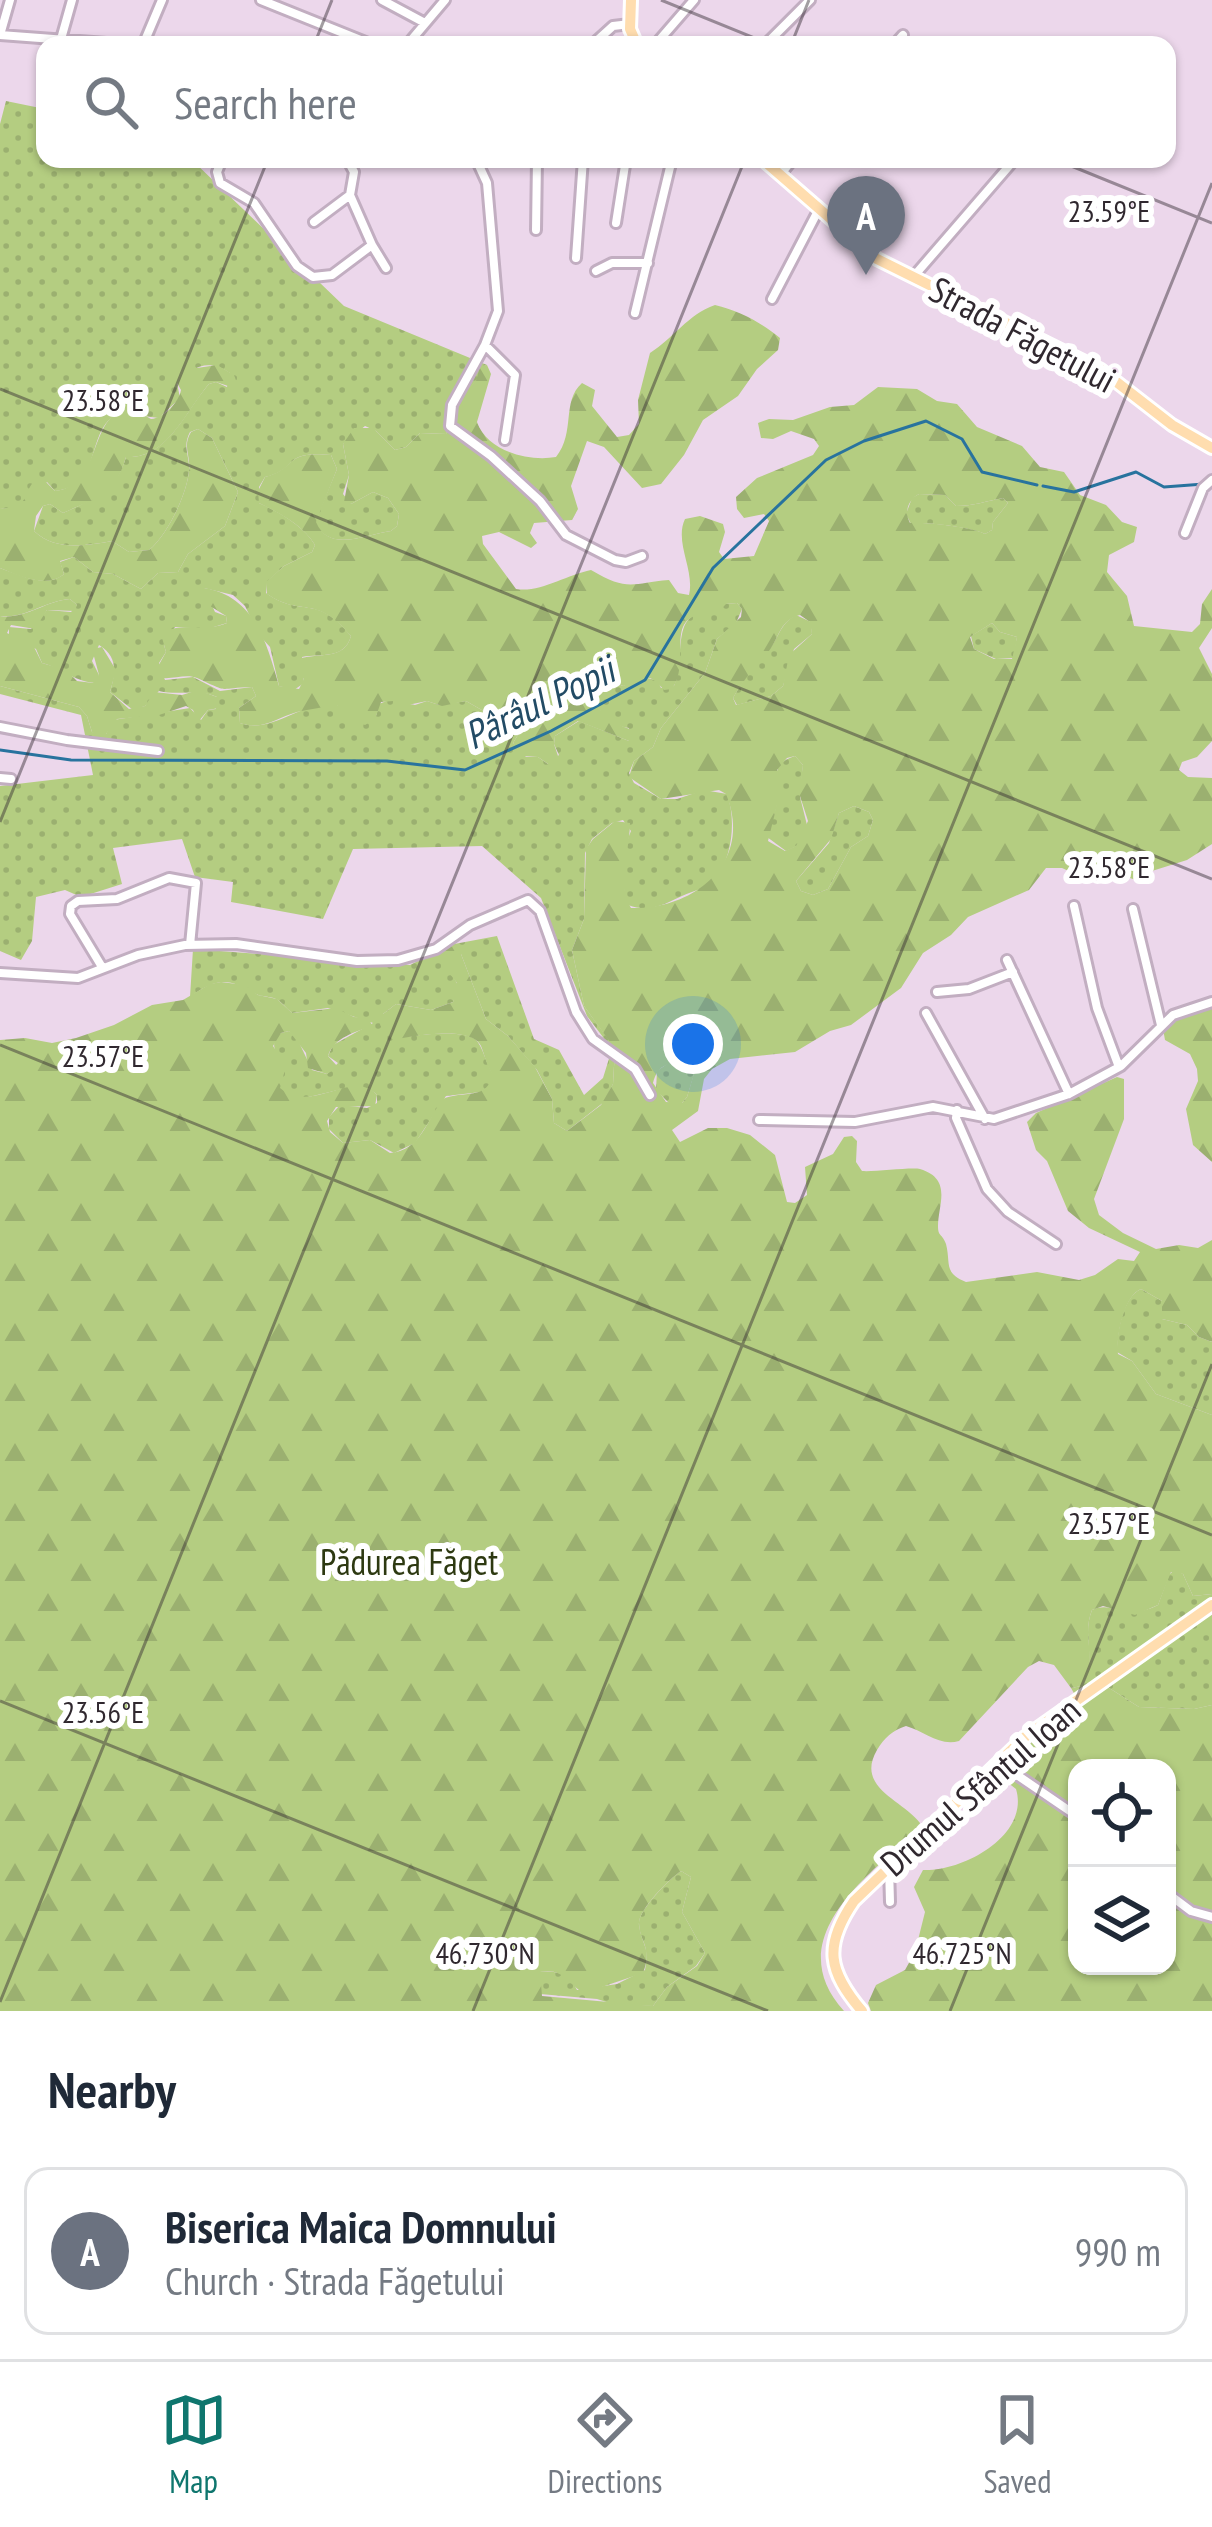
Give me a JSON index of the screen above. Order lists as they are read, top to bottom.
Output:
{
  "streets": {
    "main road": ["Strada Făgetului", "Drumul Sfântul Ioan"]
  },
  "water": ["Pârâul Popii"],
  "parks": ["Pădurea Făget"],
  "page": {
    "search": "Search here",
    "pins": "A",
    "heading": "Nearby",
    "list": [
      {
        "mark": "A",
        "name": "Biserica Maica Domnului",
        "note": "Church · Strada Făgetului",
        "value": "990 m"
      }
    ],
    "nav": ["Map", "Directions", "Saved"]
  },
  "coordinates": [
    "23.59°E",
    "23.58°E",
    "23.57°E",
    "23.56°E",
    "46.730°N",
    "46.725°N"
  ]
}
